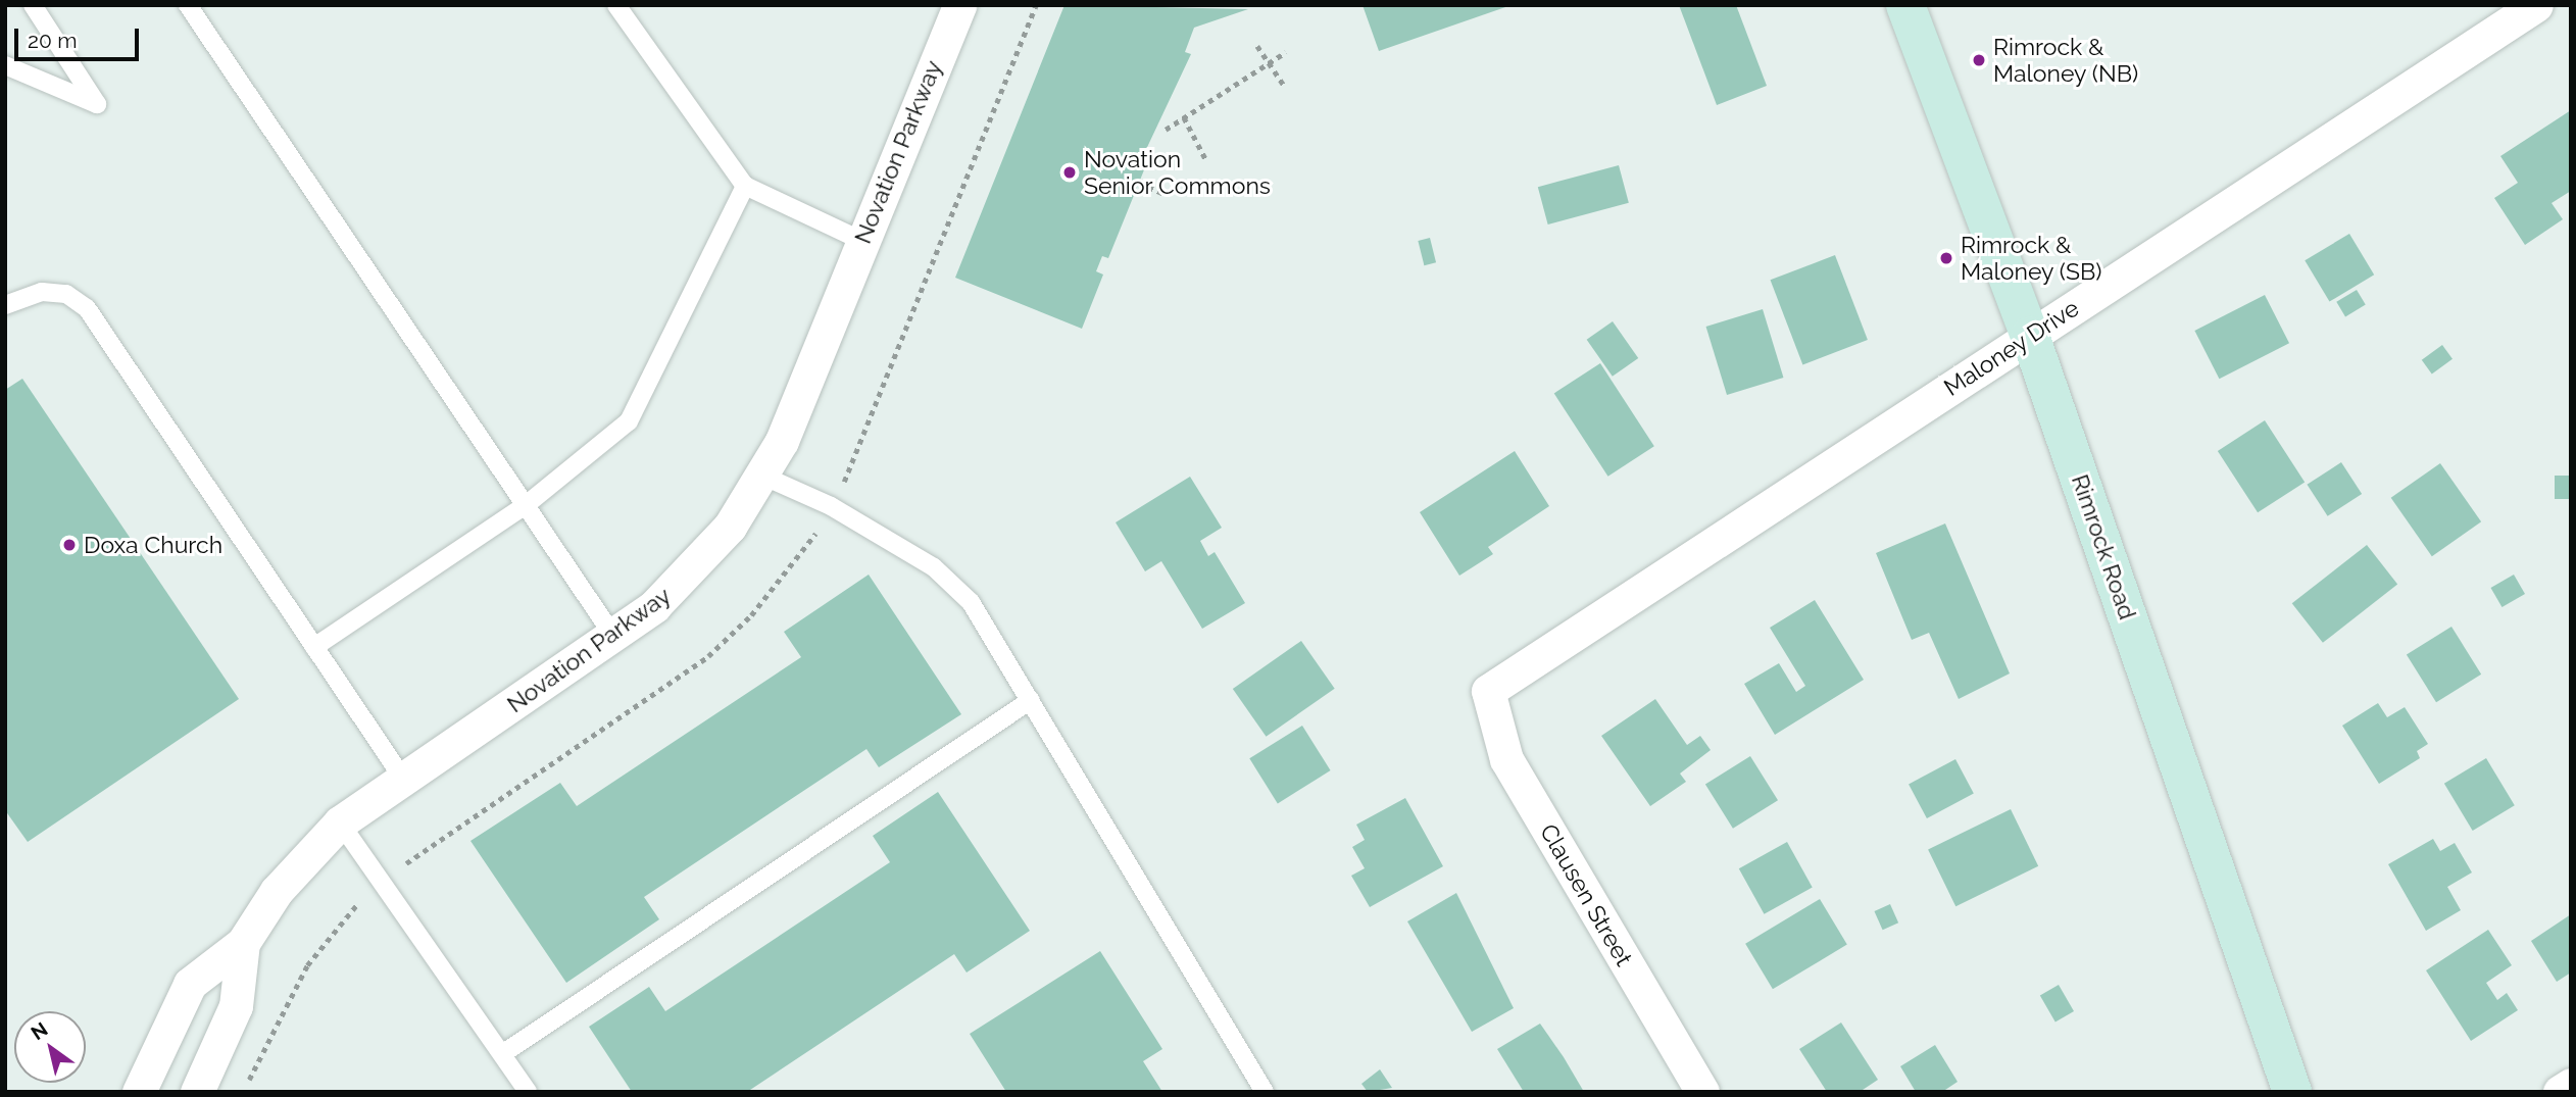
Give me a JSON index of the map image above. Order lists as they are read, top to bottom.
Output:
{
  "streets": {
    "main road": ["Rimrock Road"],
    "street": ["Novation Parkway", "Maloney Drive", "Clausen Street"]
  },
  "crossings": [
    ["Maloney Drive", "Rimrock Road"],
    ["Maloney Drive", "Clausen Street"]
  ],
  "places": [
    "Rimrock & Maloney (NB)",
    "Novation Senior Commons",
    "Rimrock & Maloney (SB)",
    "Doxa Church"
  ],
  "scale_bar": "20 m",
  "north": "top left"
}
